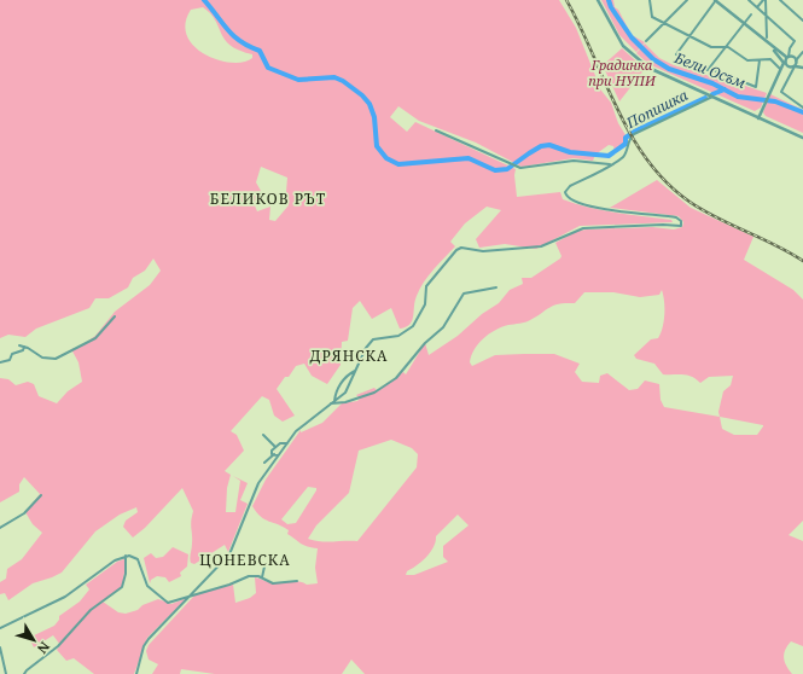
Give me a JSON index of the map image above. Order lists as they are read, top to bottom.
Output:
{
  "districts": ["БЕЛИКОВ РЪТ", "ДРЯНСКА", "ЦОНЕВСКА"],
  "water": ["Бели Осъм", "Попишка"],
  "parks": ["Градинка при НУПИ"],
  "north": "bottom right"
}
